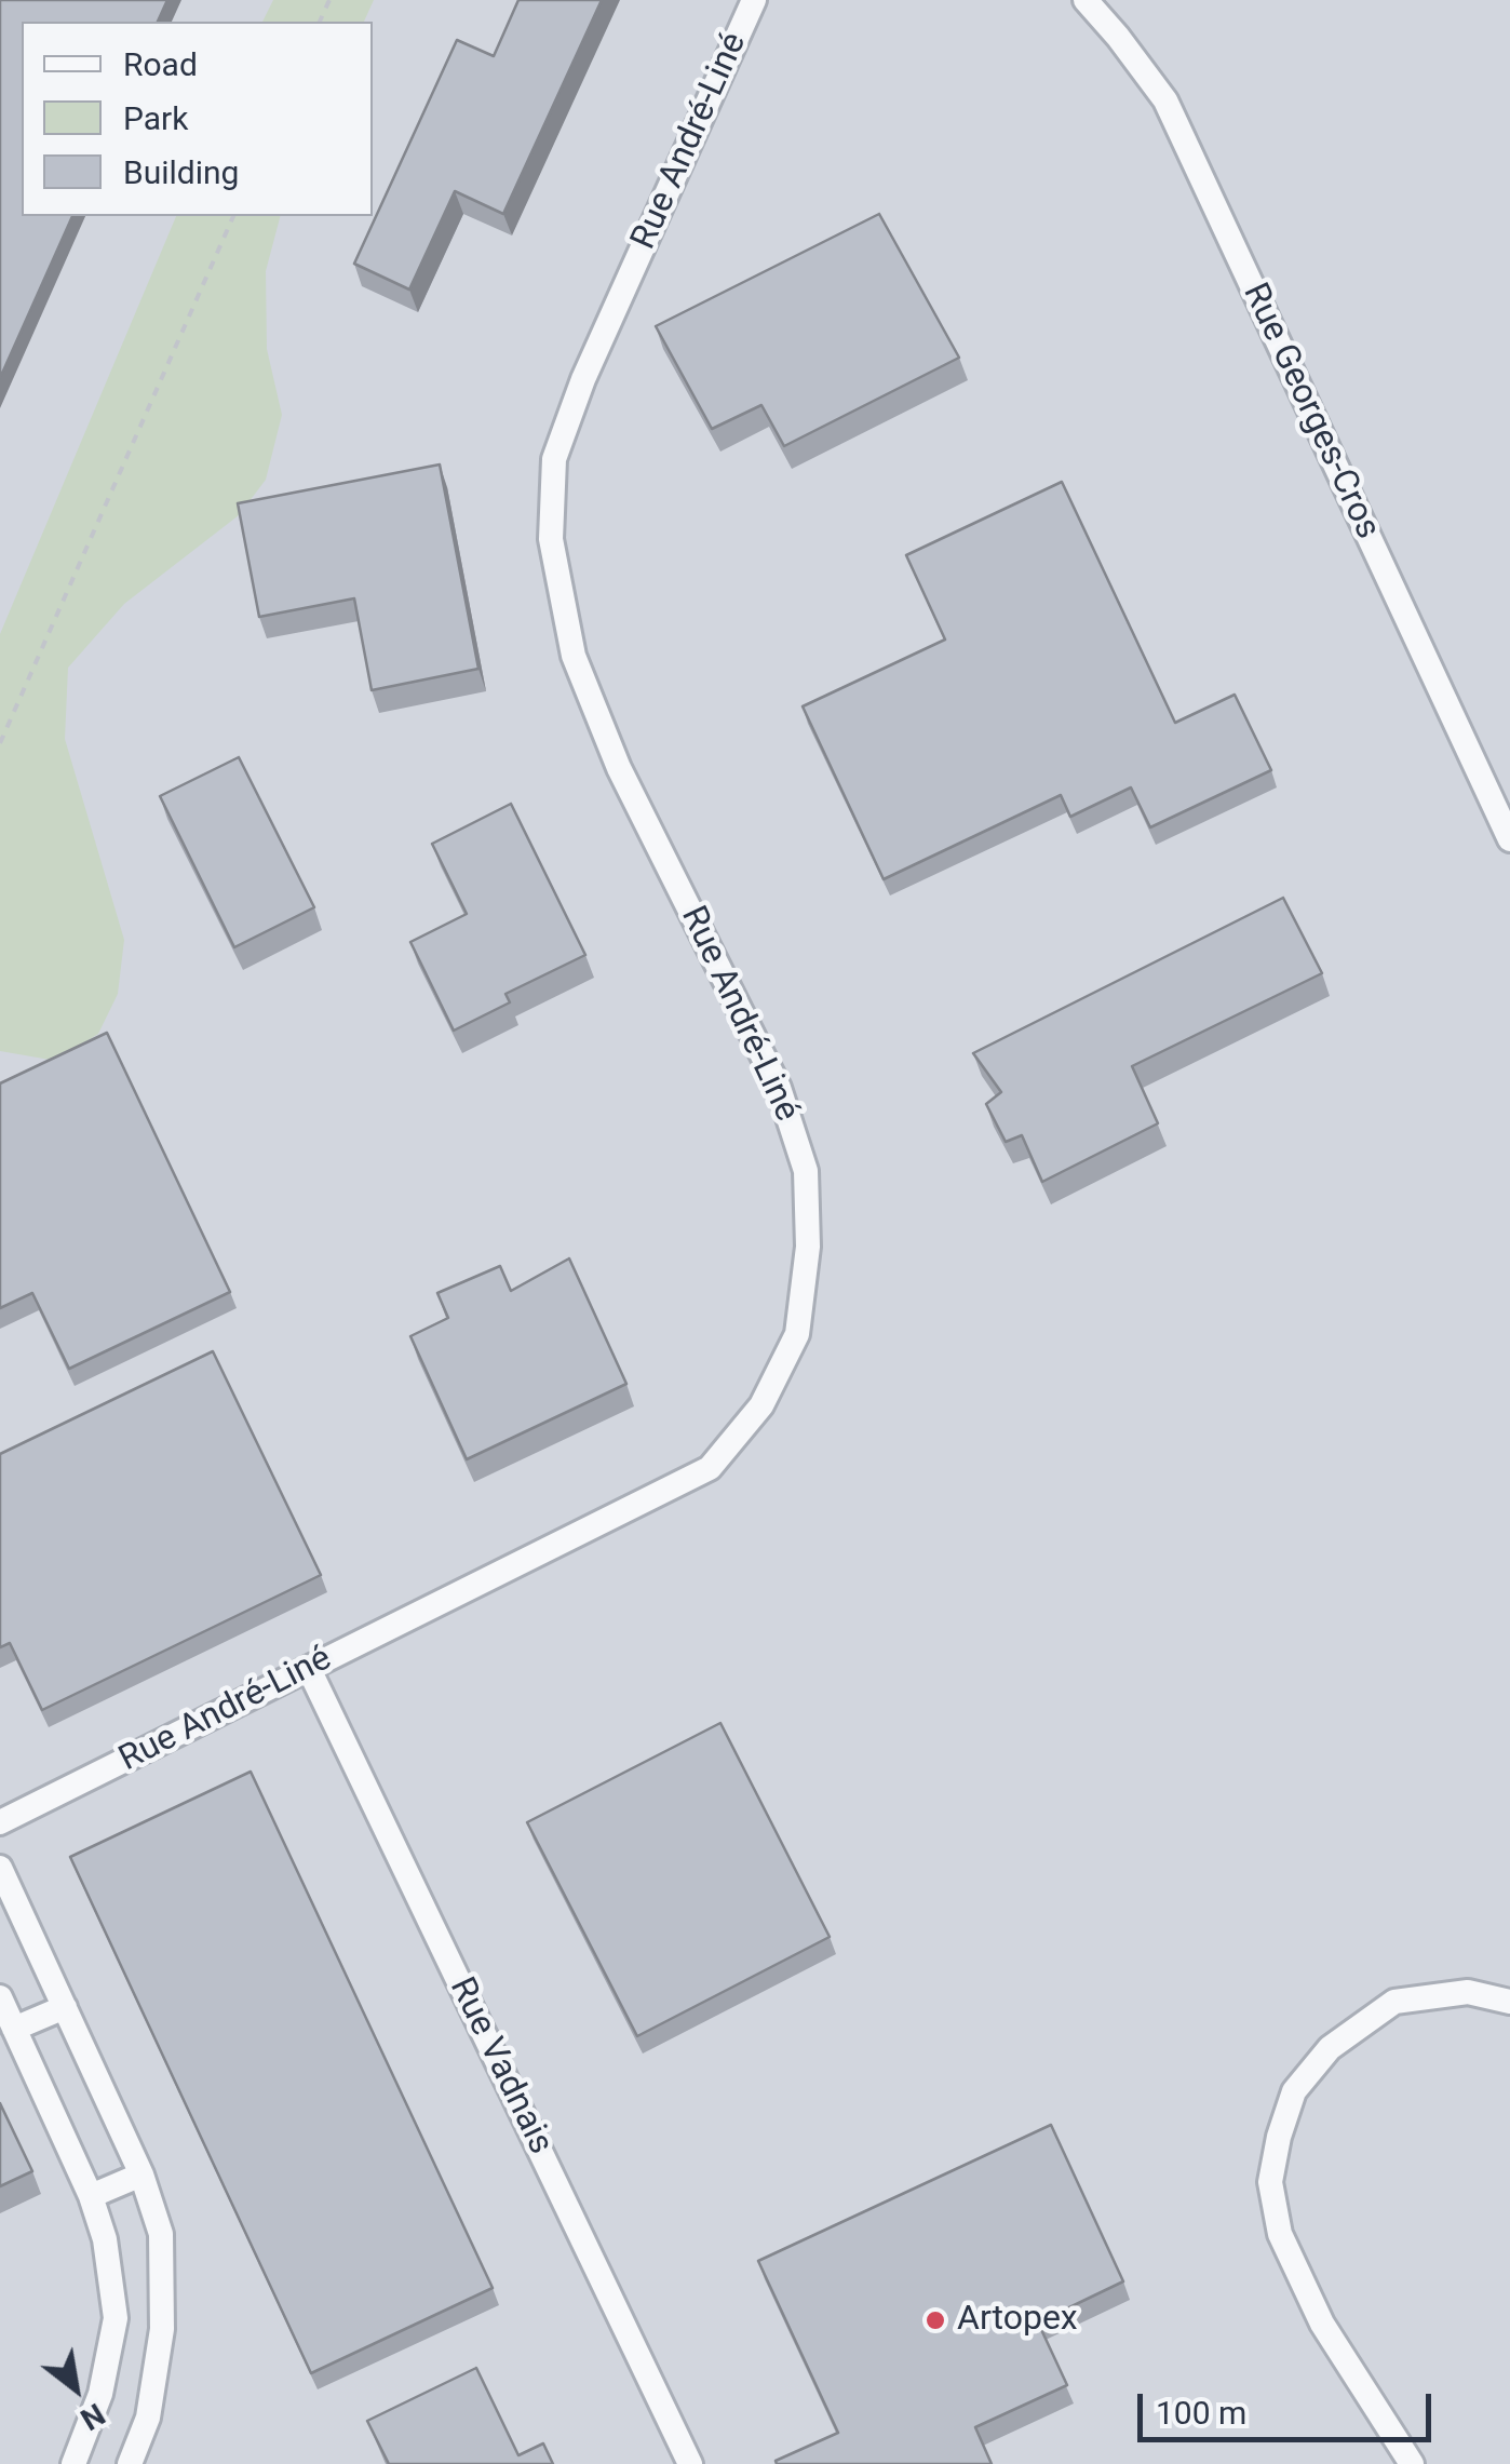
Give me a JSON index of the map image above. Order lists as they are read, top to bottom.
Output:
{
  "streets": {
    "street": ["Rue André-Liné", "Rue Georges-Cros", "Rue Vadnais"]
  },
  "crossings": [
    ["Rue André-Liné", "Rue Vadnais"]
  ],
  "places": ["Artopex"],
  "legend": ["Road", "Park", "Building"],
  "scale_bar": "100 m",
  "north": "bottom right"
}
